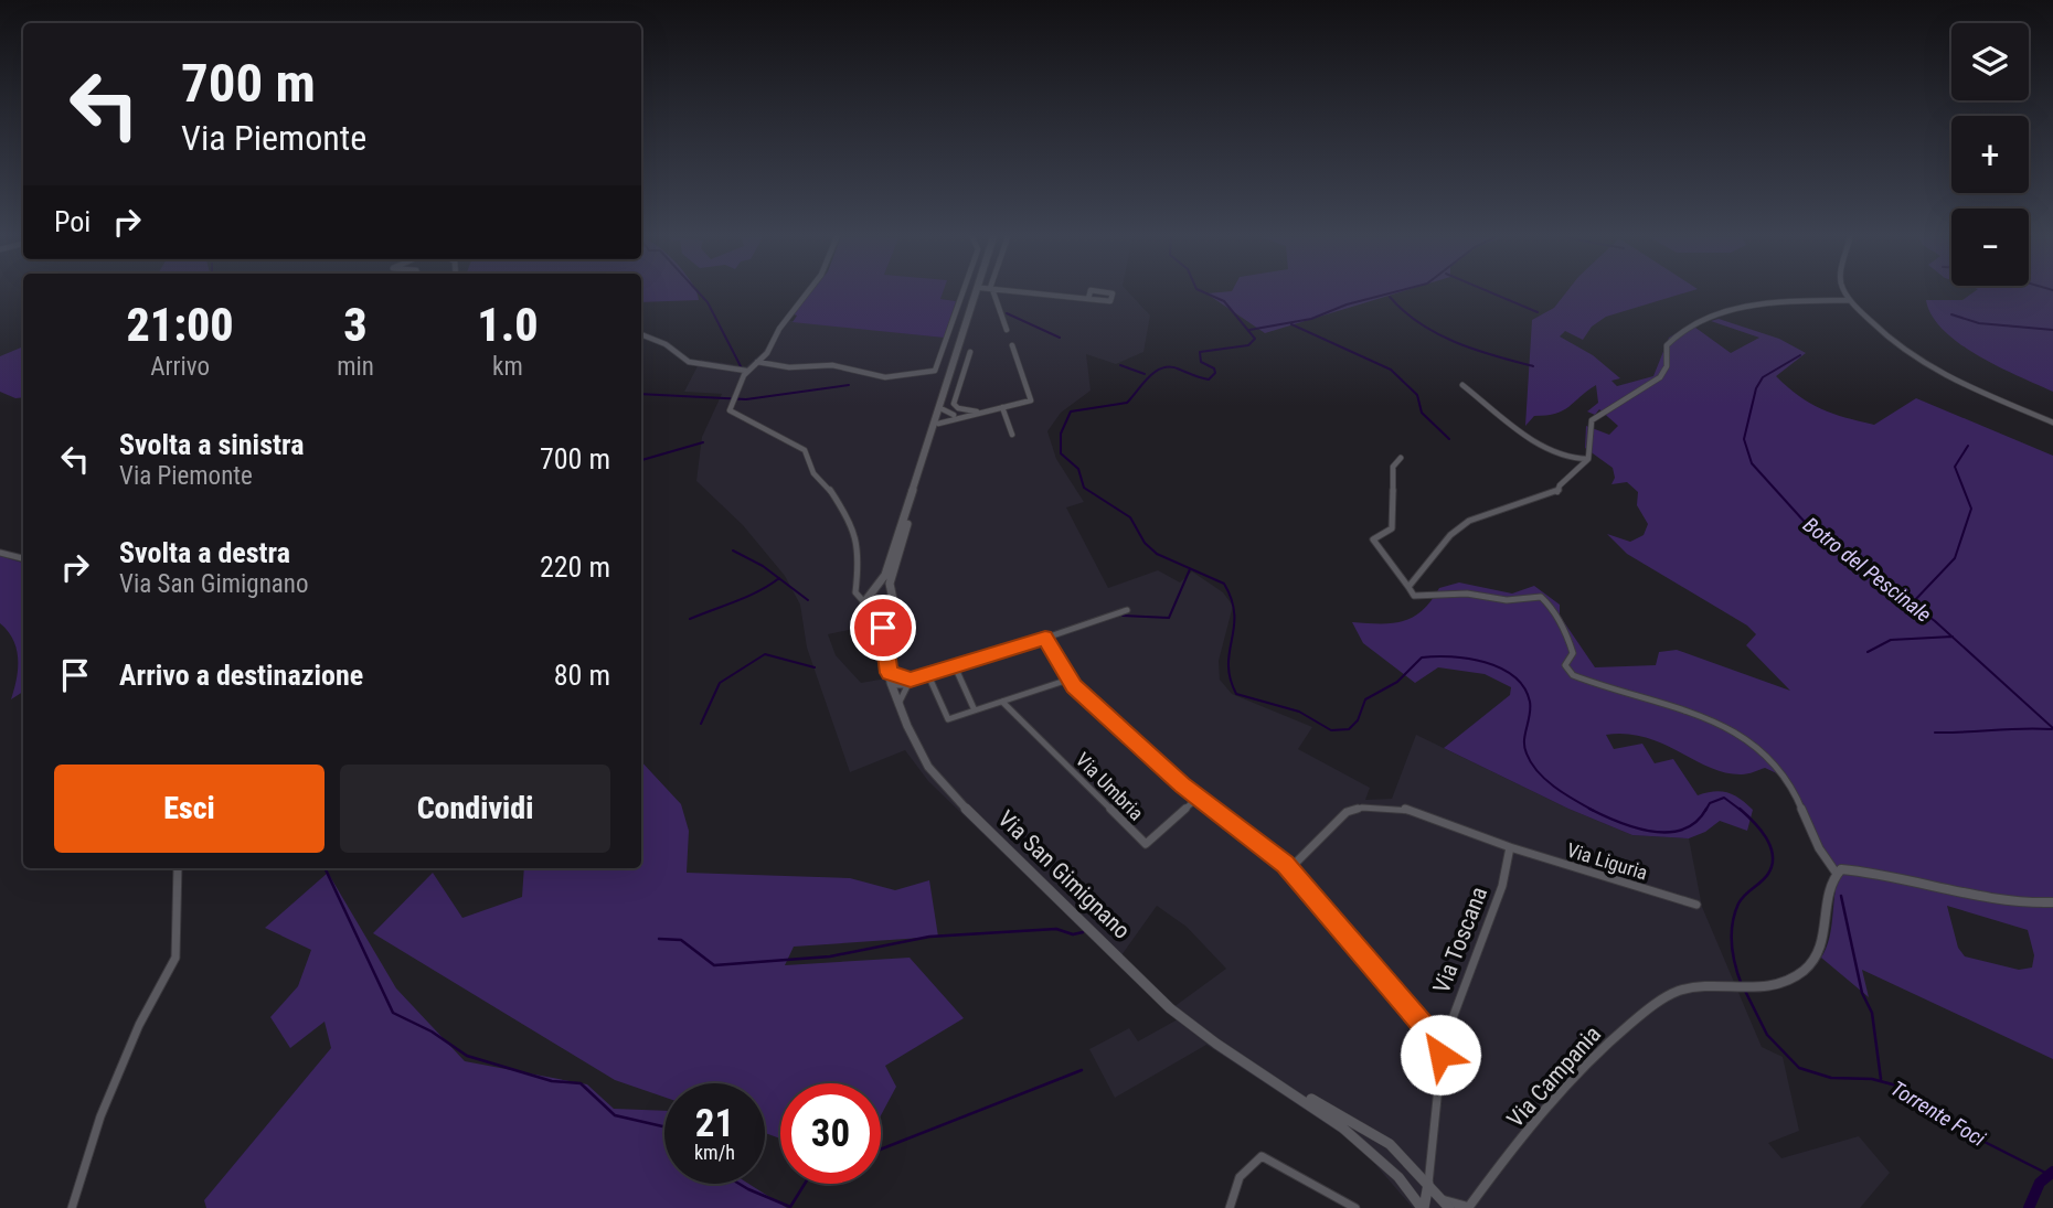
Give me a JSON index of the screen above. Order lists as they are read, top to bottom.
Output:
{
  "streets": {
    "main road": ["Via San Gimignano"],
    "street": [
      "Via Umbria",
      "Via Liguria",
      "Via Toscana",
      "Via Campania"
    ]
  },
  "crossings": [
    ["Via Liguria", "Via Toscana"],
    ["Via San Gimignano", "Via Toscana"],
    ["Via San Gimignano", "Via Campania"]
  ],
  "water": ["Botro del Pescinale", "Torrente Foci"],
  "page": {
    "map_buttons": ["+", "−"],
    "turn": ["700 m", "Via Piemonte"],
    "then": "Poi",
    "eta": [
      "21:00",
      "Arrivo",
      "3",
      "min",
      "1.0",
      "km"
    ],
    "list": [
      {
        "name": "Svolta a sinistra",
        "note": "Via Piemonte",
        "value": "700 m"
      },
      {
        "name": "Svolta a destra",
        "note": "Via San Gimignano",
        "value": "220 m"
      },
      {
        "name": "Arrivo a destinazione",
        "value": "80 m"
      }
    ],
    "buttons": ["Esci", "Condividi"],
    "speed": "21 km/h",
    "limit": "30"
  }
}
